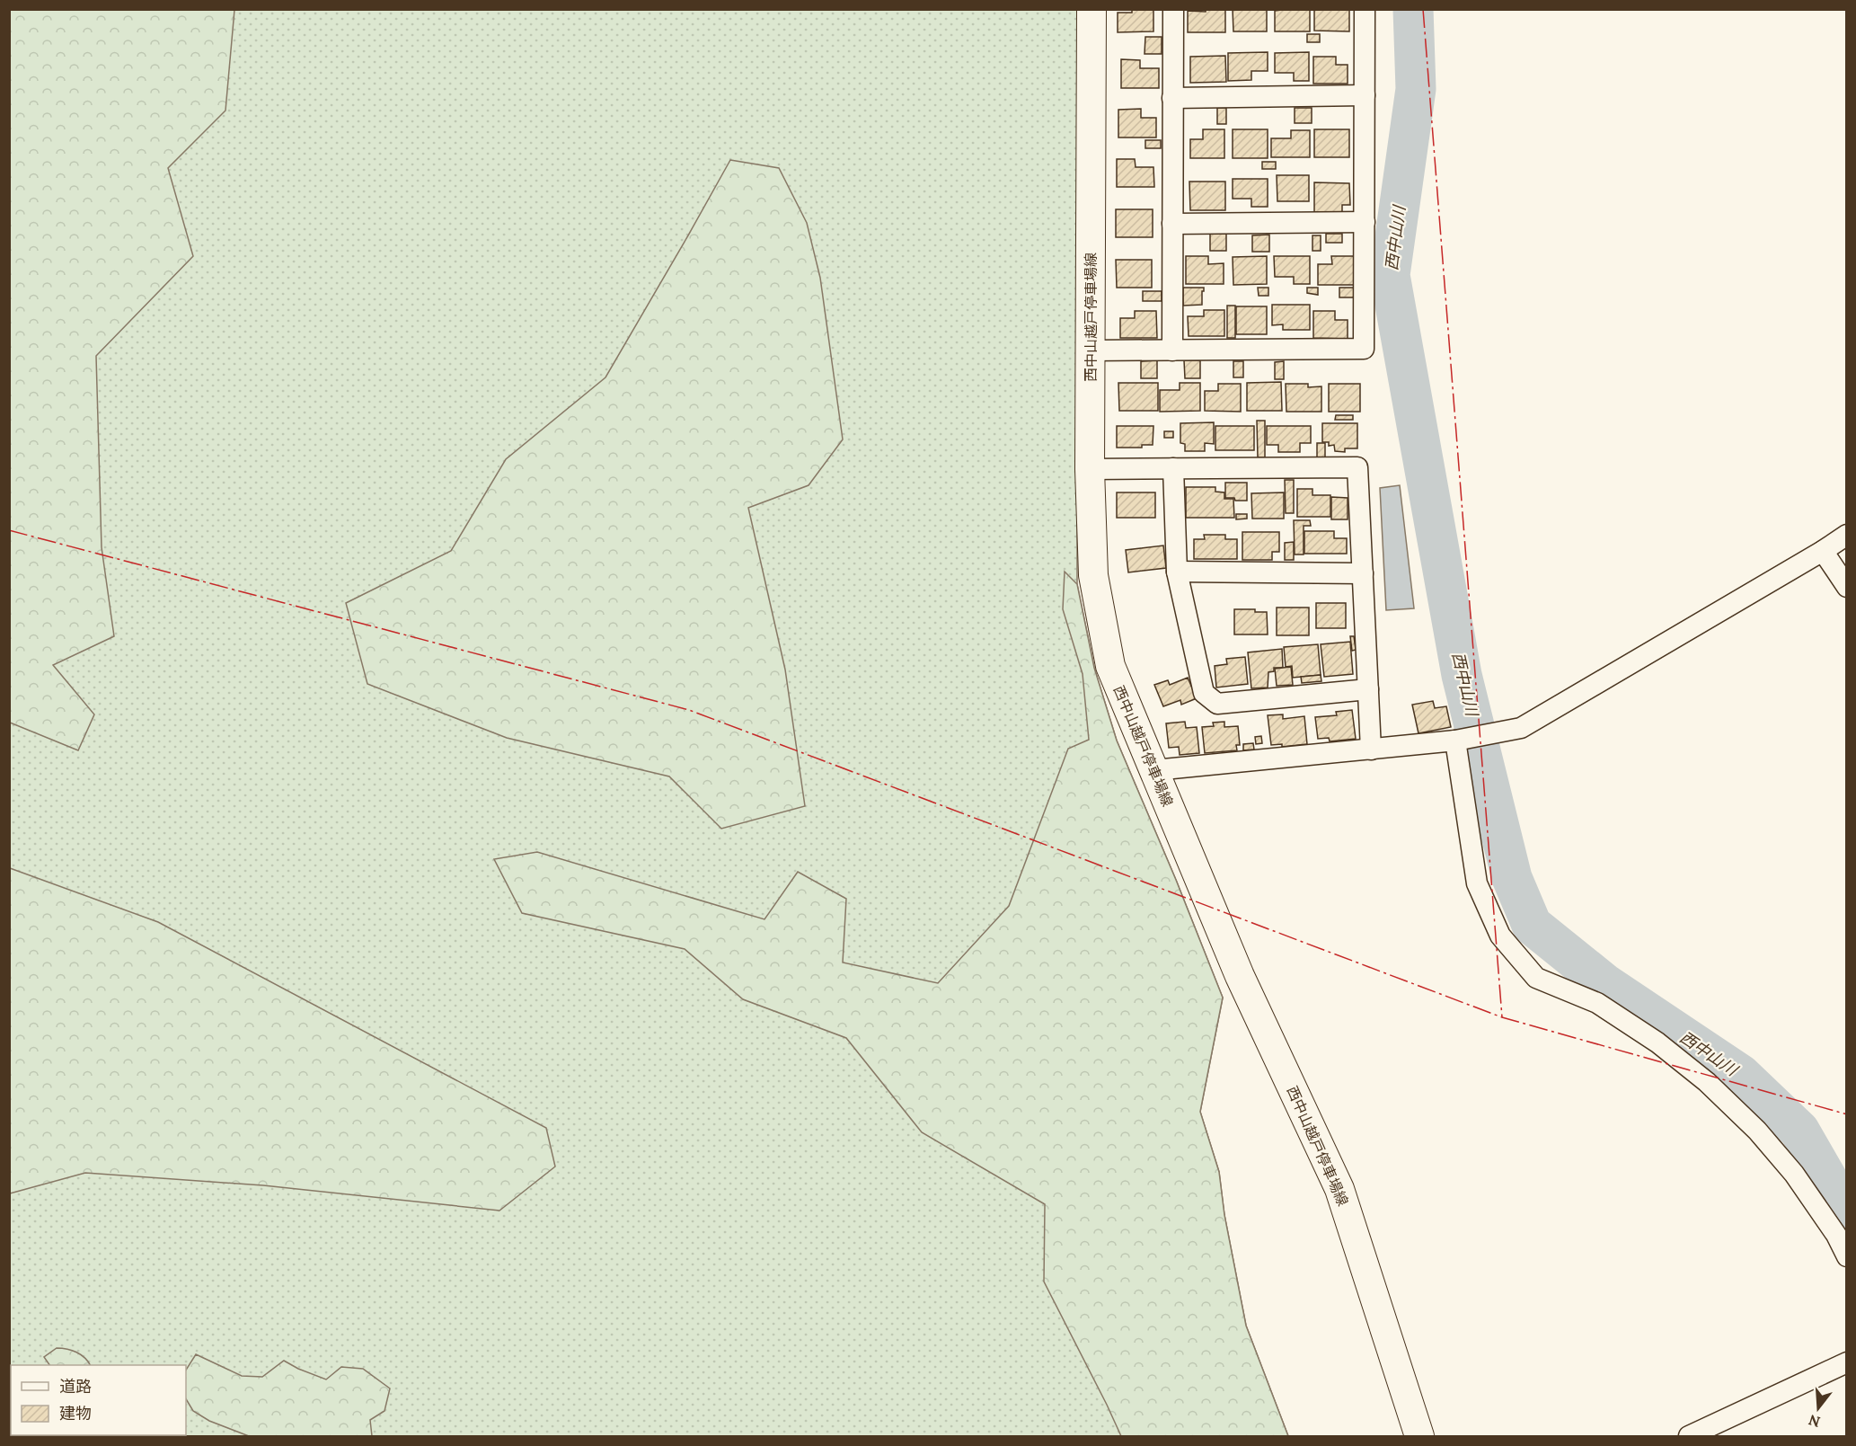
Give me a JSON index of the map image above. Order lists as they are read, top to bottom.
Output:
{
  "streets": {
    "main road": ["西中山越戸停車場線"]
  },
  "water": ["西中山川"],
  "legend": ["道路", "建物"],
  "north": "bottom"
}
